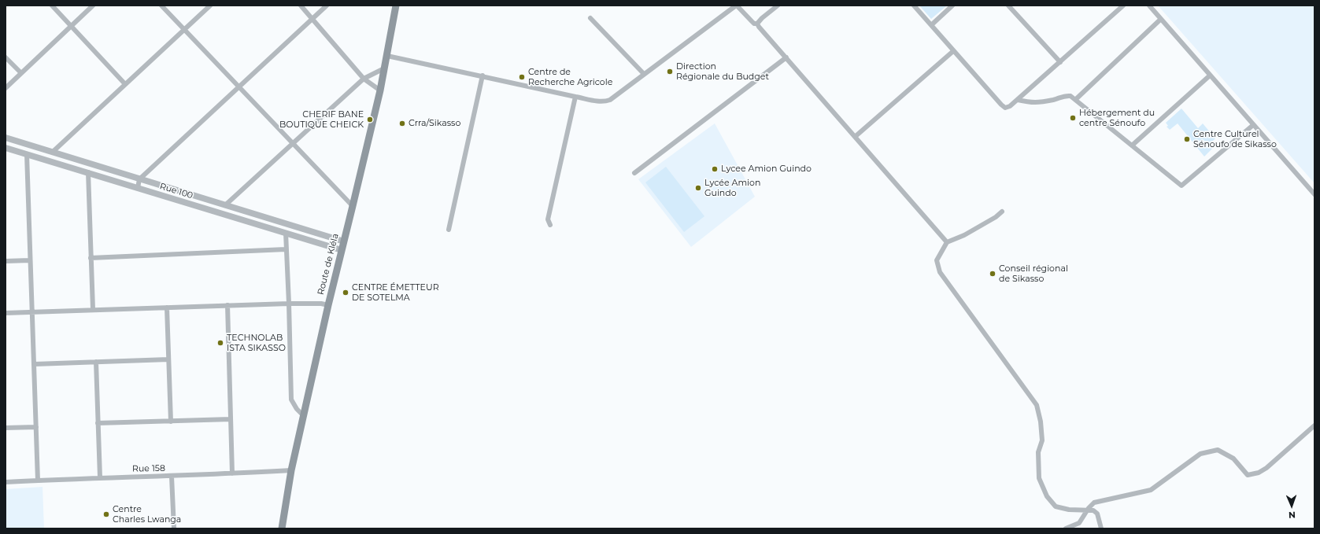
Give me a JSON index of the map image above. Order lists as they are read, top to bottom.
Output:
{
  "streets": {
    "main road": ["Route de Kléla"],
    "street": ["Rue 100", "Rue 158"]
  },
  "crossings": [
    ["Rue 100", "Route de Kléla"],
    ["Route de Kléla", "Rue 158"]
  ],
  "places": [
    "Direction Régionale du Budget",
    "Centre de Recherche Agricole",
    "Hébergement du centre Sénoufo",
    "CHERIF BANE BOUTIQUE CHEICK",
    "Crra/Sikasso",
    "Centre Culturel Sénoufo de Sikasso",
    "Lycee Amion Guindo",
    "Lycée Amion Guindo",
    "Conseil régional de Sikasso",
    "CENTRE ÉMETTEUR DE SOTELMA",
    "TECHNOLAB ISTA SIKASSO",
    "Centre Charles Lwanga"
  ],
  "north": "bottom"
}
